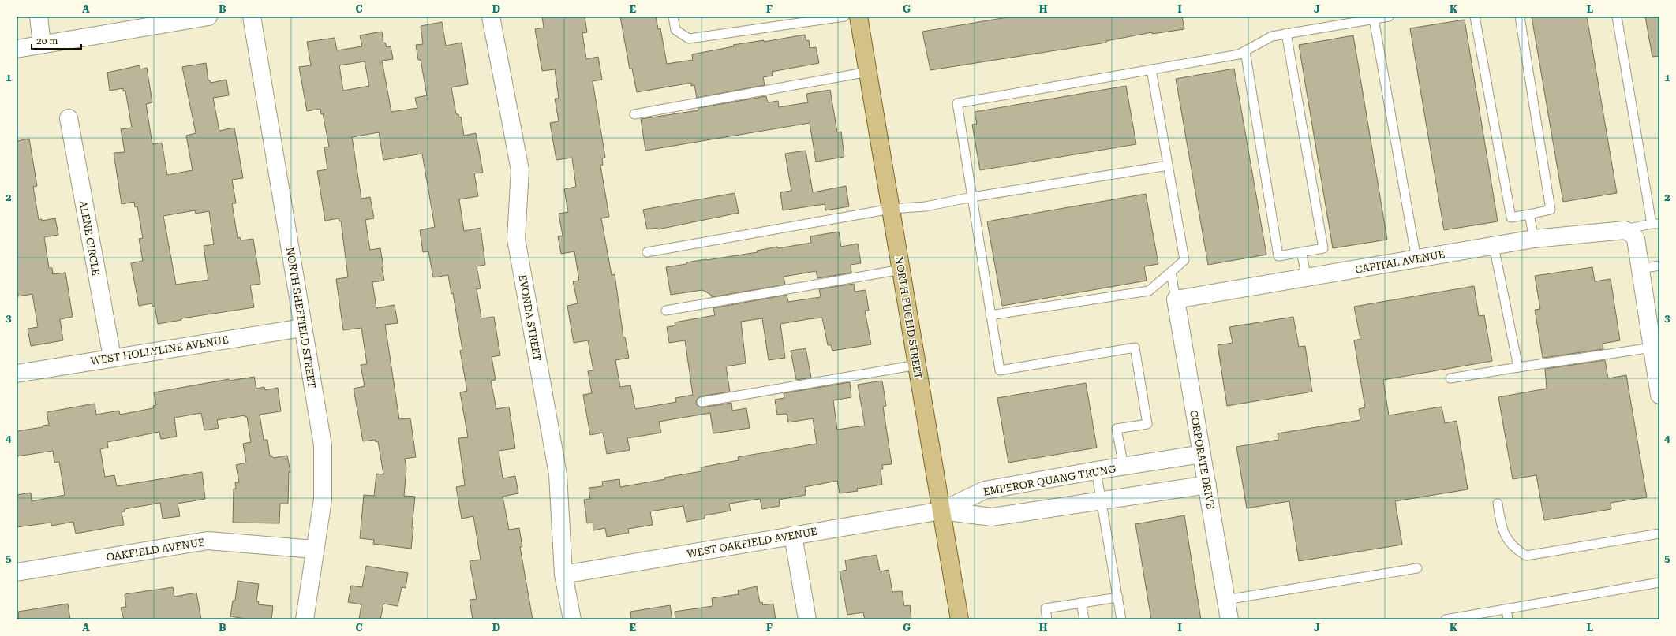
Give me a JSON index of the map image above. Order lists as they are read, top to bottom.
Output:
{
  "streets": {
    "main road": ["NORTH EUCLID STREET"],
    "street": [
      "ALENE CIRCLE",
      "CAPITAL AVENUE",
      "NORTH SHEFFIELD STREET",
      "EVONDA STREET",
      "WEST HOLLYLINE AVENUE",
      "CORPORATE DRIVE",
      "EMPEROR QUANG TRUNG",
      "WEST OAKFIELD AVENUE",
      "OAKFIELD AVENUE"
    ]
  },
  "crossings": [
    ["ALENE CIRCLE", "WEST HOLLYLINE AVENUE"],
    ["CAPITAL AVENUE", "CORPORATE DRIVE"],
    ["NORTH SHEFFIELD STREET", "WEST HOLLYLINE AVENUE"],
    ["NORTH SHEFFIELD STREET", "OAKFIELD AVENUE"],
    ["EVONDA STREET", "WEST OAKFIELD AVENUE"],
    ["NORTH EUCLID STREET", "EMPEROR QUANG TRUNG"],
    ["NORTH EUCLID STREET", "WEST OAKFIELD AVENUE"],
    ["CORPORATE DRIVE", "EMPEROR QUANG TRUNG"],
    ["EMPEROR QUANG TRUNG", "WEST OAKFIELD AVENUE"]
  ],
  "scale_bar": "20 m",
  "grid": {
    "columns": [
      "A",
      "B",
      "C",
      "D",
      "E",
      "F",
      "G",
      "H",
      "I",
      "J",
      "K",
      "L"
    ],
    "rows": [
      "1",
      "2",
      "3",
      "4",
      "5"
    ]
  }
}
